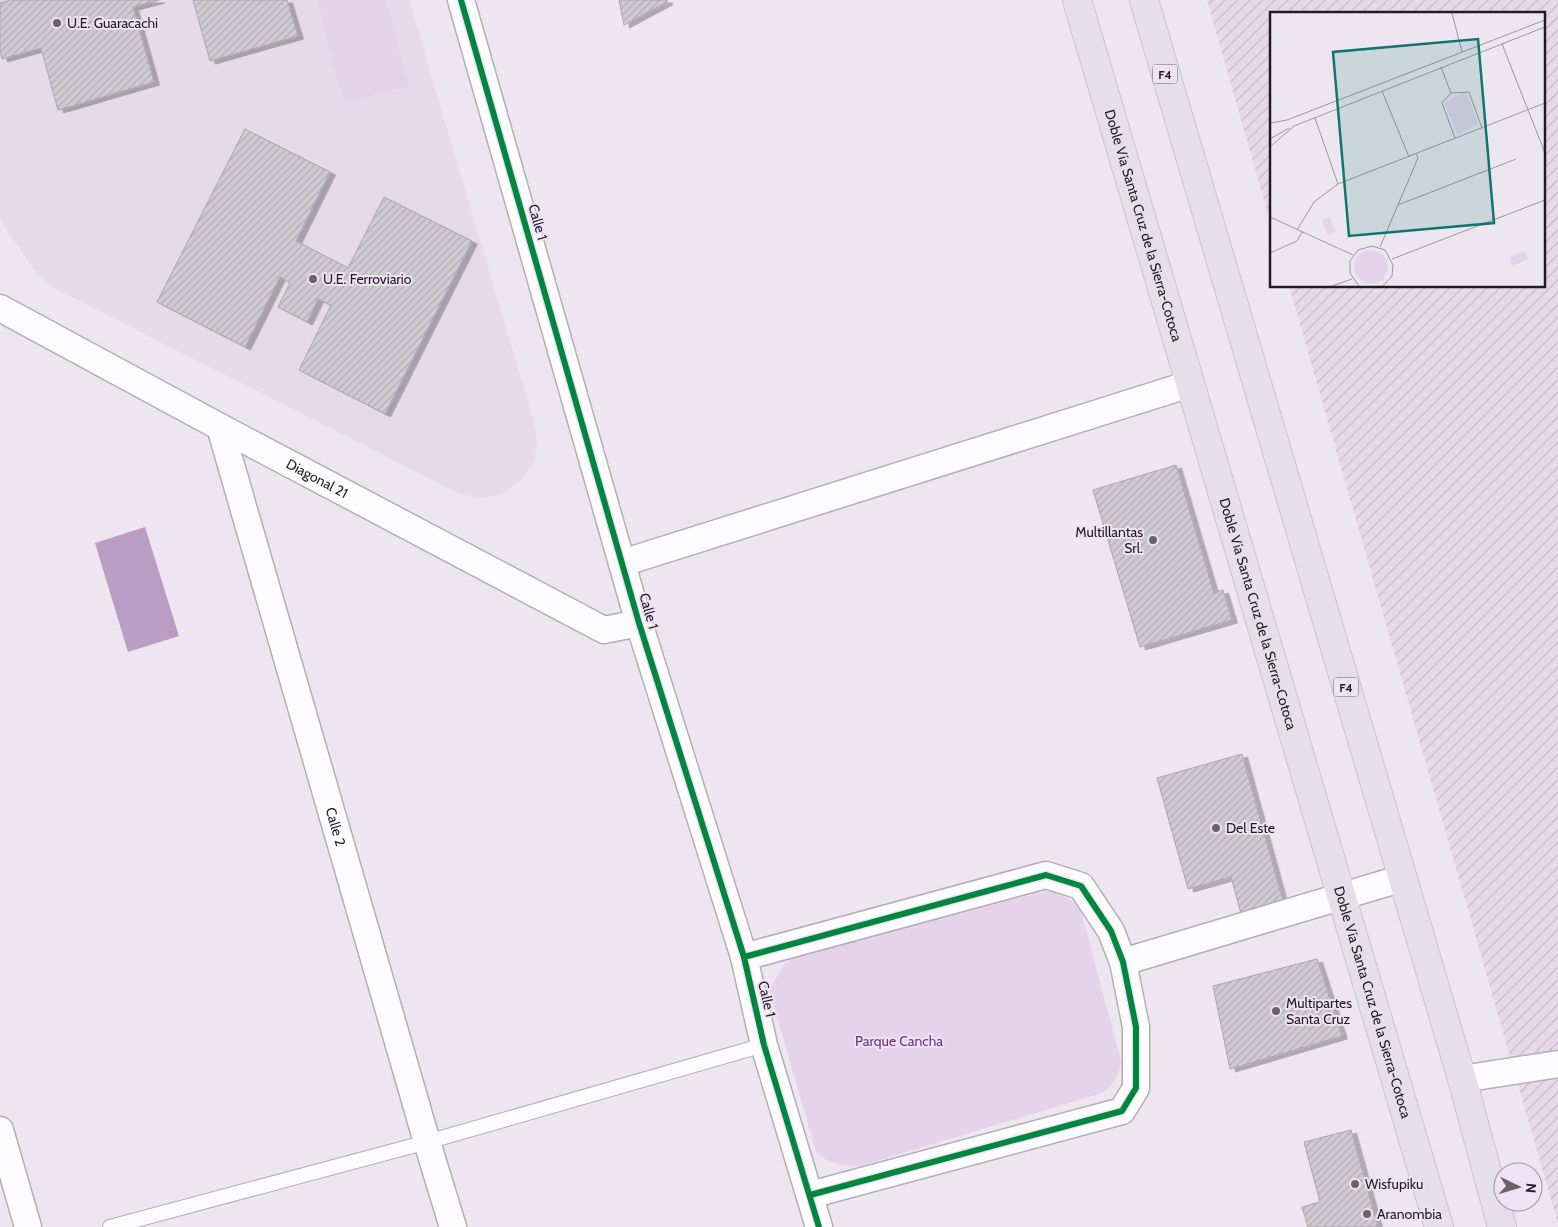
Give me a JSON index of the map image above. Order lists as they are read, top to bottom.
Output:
{
  "streets": {
    "highway": ["F4", "Doble Vía Santa Cruz de la Sierra-Cotoca"],
    "street": ["Calle 1", "Diagonal 21", "Calle 2"]
  },
  "crossings": [
    ["Calle 1", "Diagonal 21"],
    ["Diagonal 21", "Calle 2"]
  ],
  "parks": ["Parque Cancha"],
  "places": [
    "U.E. Guaracachi",
    "U.E. Ferroviario",
    "Multillantas Srl.",
    "Del Este",
    "Multipartes Santa Cruz",
    "Wisfupiku",
    "Aranombia"
  ],
  "north": "right"
}
